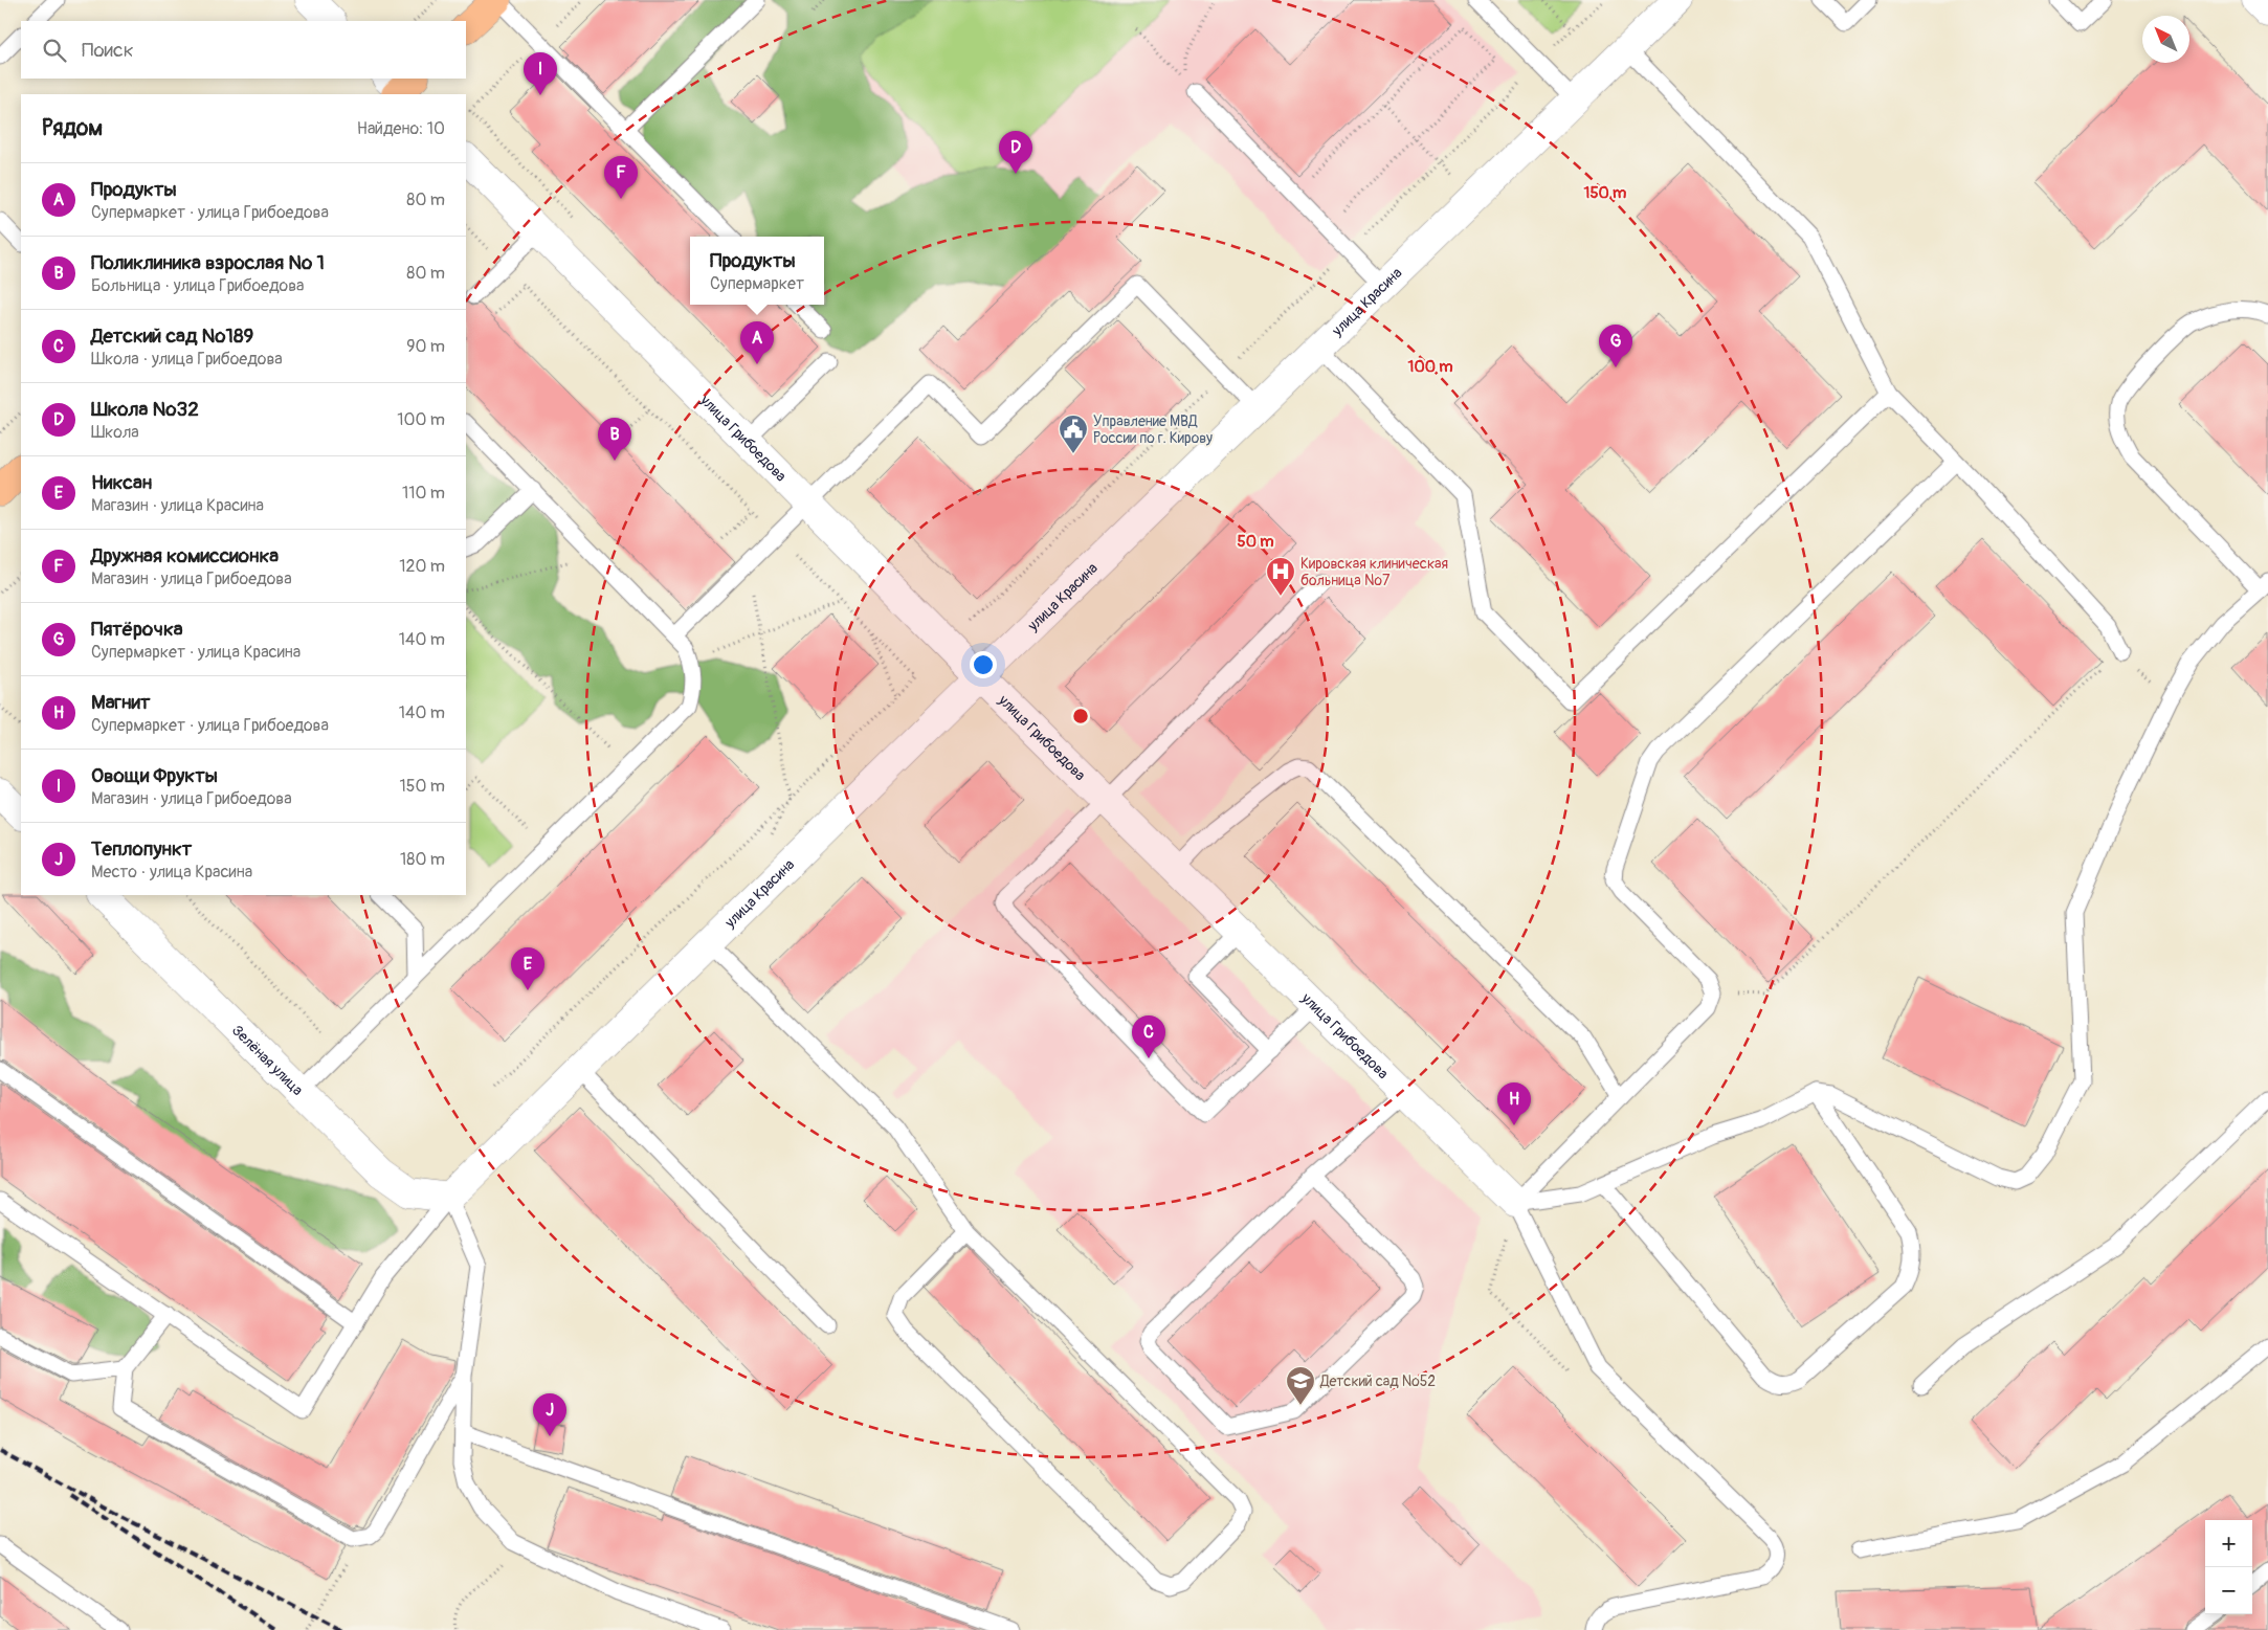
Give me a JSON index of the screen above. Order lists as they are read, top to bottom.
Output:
{
  "streets": {
    "street": ["улица Красина", "улица Грибоедова", "Зелёная улица"]
  },
  "crossings": [
    ["улица Красина", "улица Грибоедова"],
    ["улица Красина", "Зелёная улица"]
  ],
  "places": {
    "public building": ["Управление МВД России по г. Кирову"],
    "hospital": ["Кировская клиническая больница №7"],
    "school or university": ["Детский сад №52"]
  },
  "north": "top left",
  "page": {
    "search": "Поиск",
    "pins": [
      "I",
      "D",
      "F",
      "A",
      "G",
      "B",
      "E",
      "C",
      "H",
      "J"
    ],
    "heading": ["Рядом", "Найдено: 10"],
    "list": [
      {
        "mark": "A",
        "name": "Продукты",
        "note": "Супермаркет · улица Грибоедова",
        "value": "80 m"
      },
      {
        "mark": "B",
        "name": "Поликлиника взрослая № 1",
        "note": "Больница · улица Грибоедова",
        "value": "80 m"
      },
      {
        "mark": "C",
        "name": "Детский сад №189",
        "note": "Школа · улица Грибоедова",
        "value": "90 m"
      },
      {
        "mark": "D",
        "name": "Школа №32",
        "note": "Школа",
        "value": "100 m"
      },
      {
        "mark": "E",
        "name": "Никсан",
        "note": "Магазин · улица Красина",
        "value": "110 m"
      },
      {
        "mark": "F",
        "name": "Дружная комиссионка",
        "note": "Магазин · улица Грибоедова",
        "value": "120 m"
      },
      {
        "mark": "G",
        "name": "Пятёрочка",
        "note": "Супермаркет · улица Красина",
        "value": "140 m"
      },
      {
        "mark": "H",
        "name": "Магнит",
        "note": "Супермаркет · улица Грибоедова",
        "value": "140 m"
      },
      {
        "mark": "I",
        "name": "Овощи Фрукты",
        "note": "Магазин · улица Грибоедова",
        "value": "150 m"
      },
      {
        "mark": "J",
        "name": "Теплопункт",
        "note": "Место · улица Красина",
        "value": "180 m"
      }
    ],
    "popup": ["Продукты", "Супермаркет"],
    "map_buttons": ["+", "−"]
  },
  "rings": ["150 m", "100 m", "50 m"]
}
